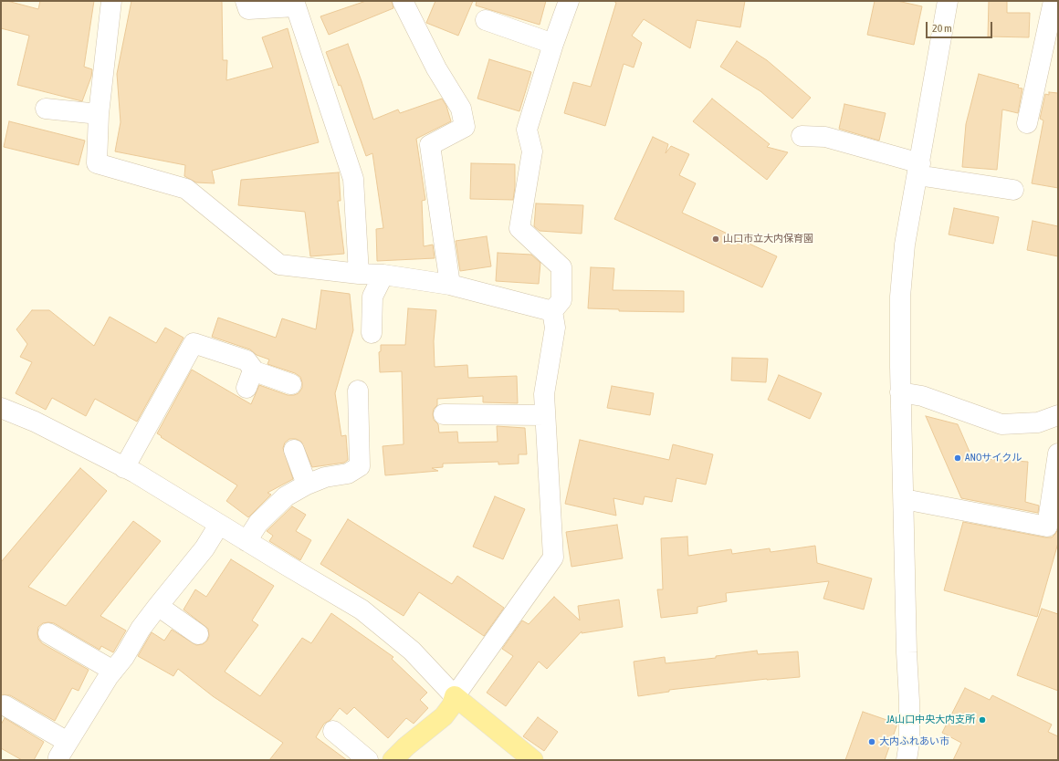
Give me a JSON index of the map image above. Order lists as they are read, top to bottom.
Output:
{
  "places": [
    "山口市立大内保育園",
    "ANOサイクル",
    "JA山口中央大内支所",
    "大内ふれあい市"
  ],
  "scale_bar": "20 m"
}
